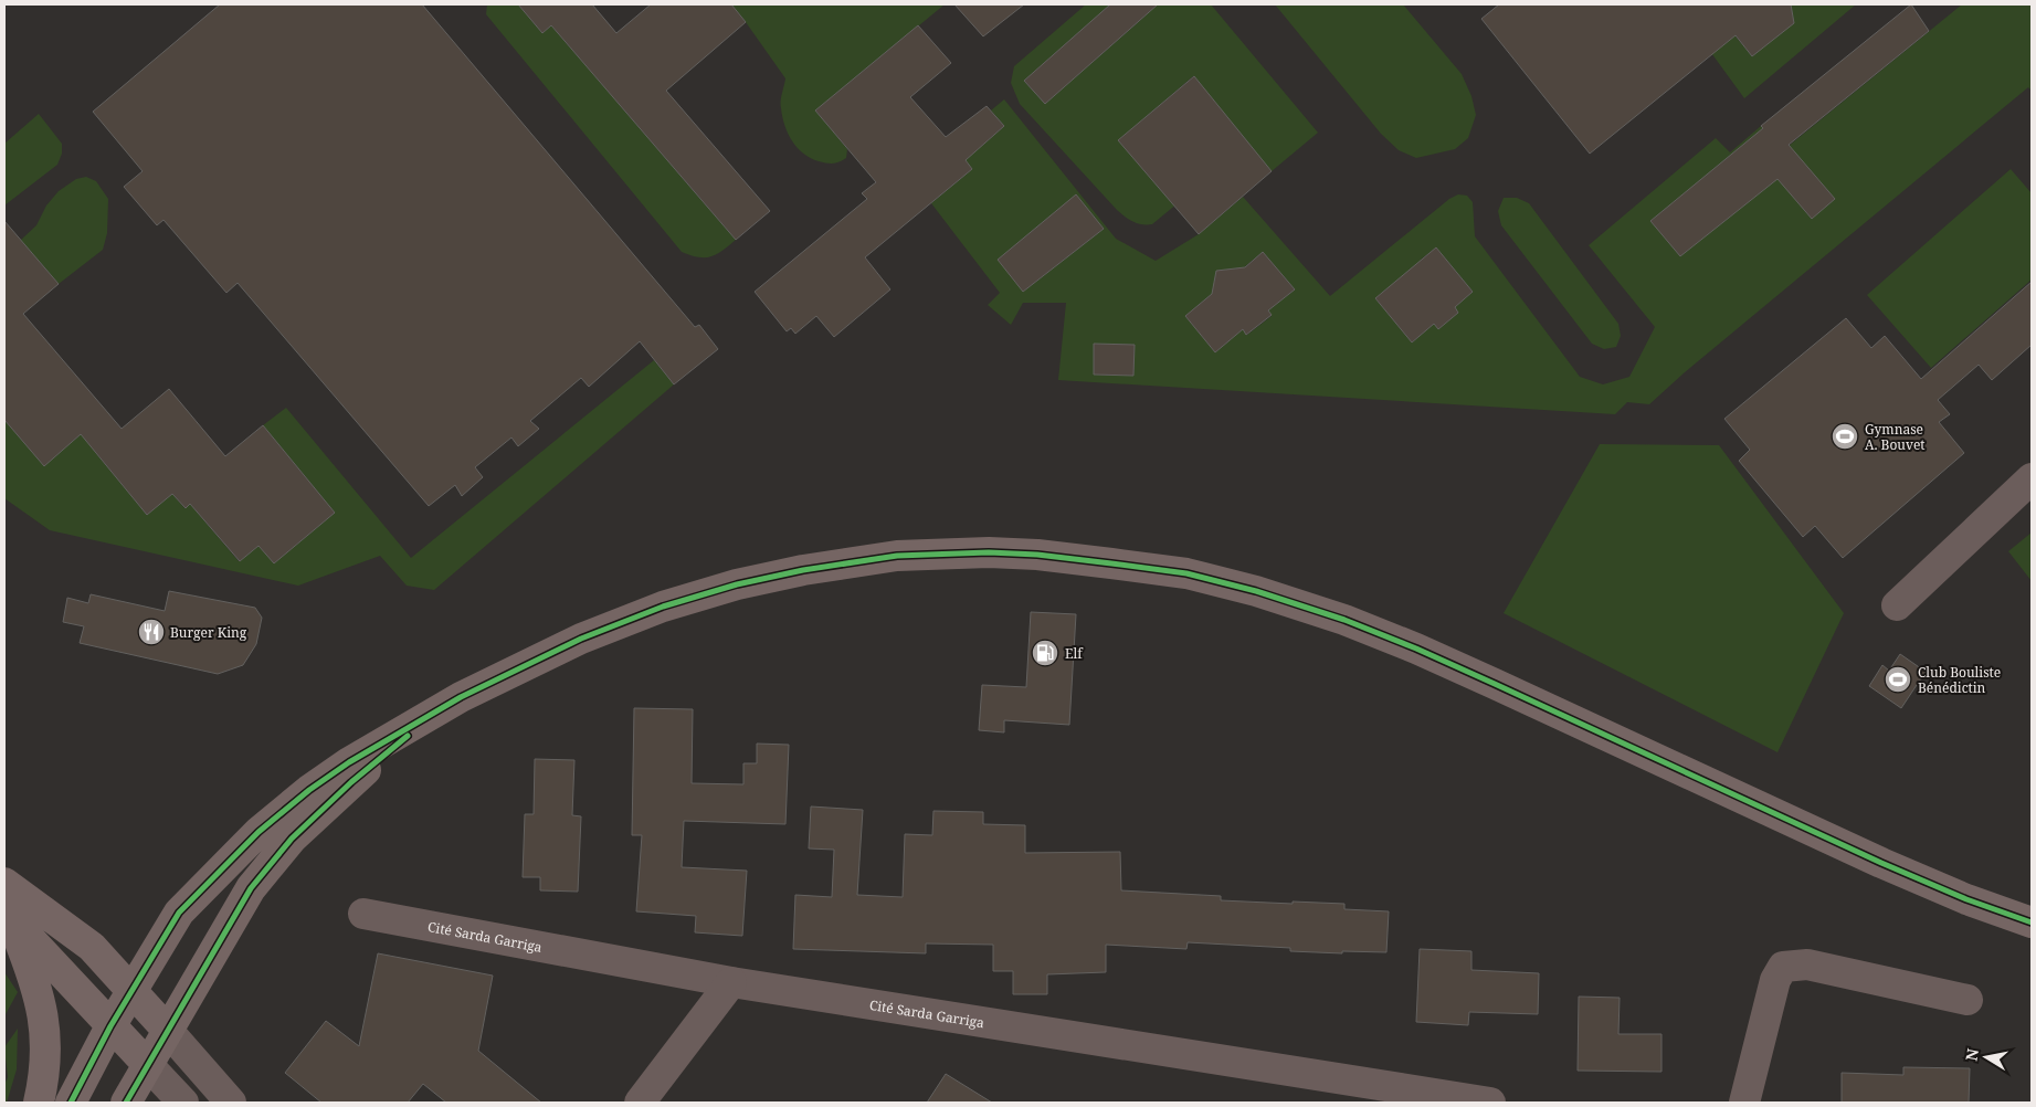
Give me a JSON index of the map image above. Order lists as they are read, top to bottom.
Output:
{
  "streets": {
    "street": ["Cité Sarda Garriga"]
  },
  "places": {
    "sports": ["Gymnase A. Bouvet", "Club Bouliste Bénédictin"],
    "restaurant": ["Burger King"],
    "fuel station": ["Elf"]
  },
  "north": "left"
}
